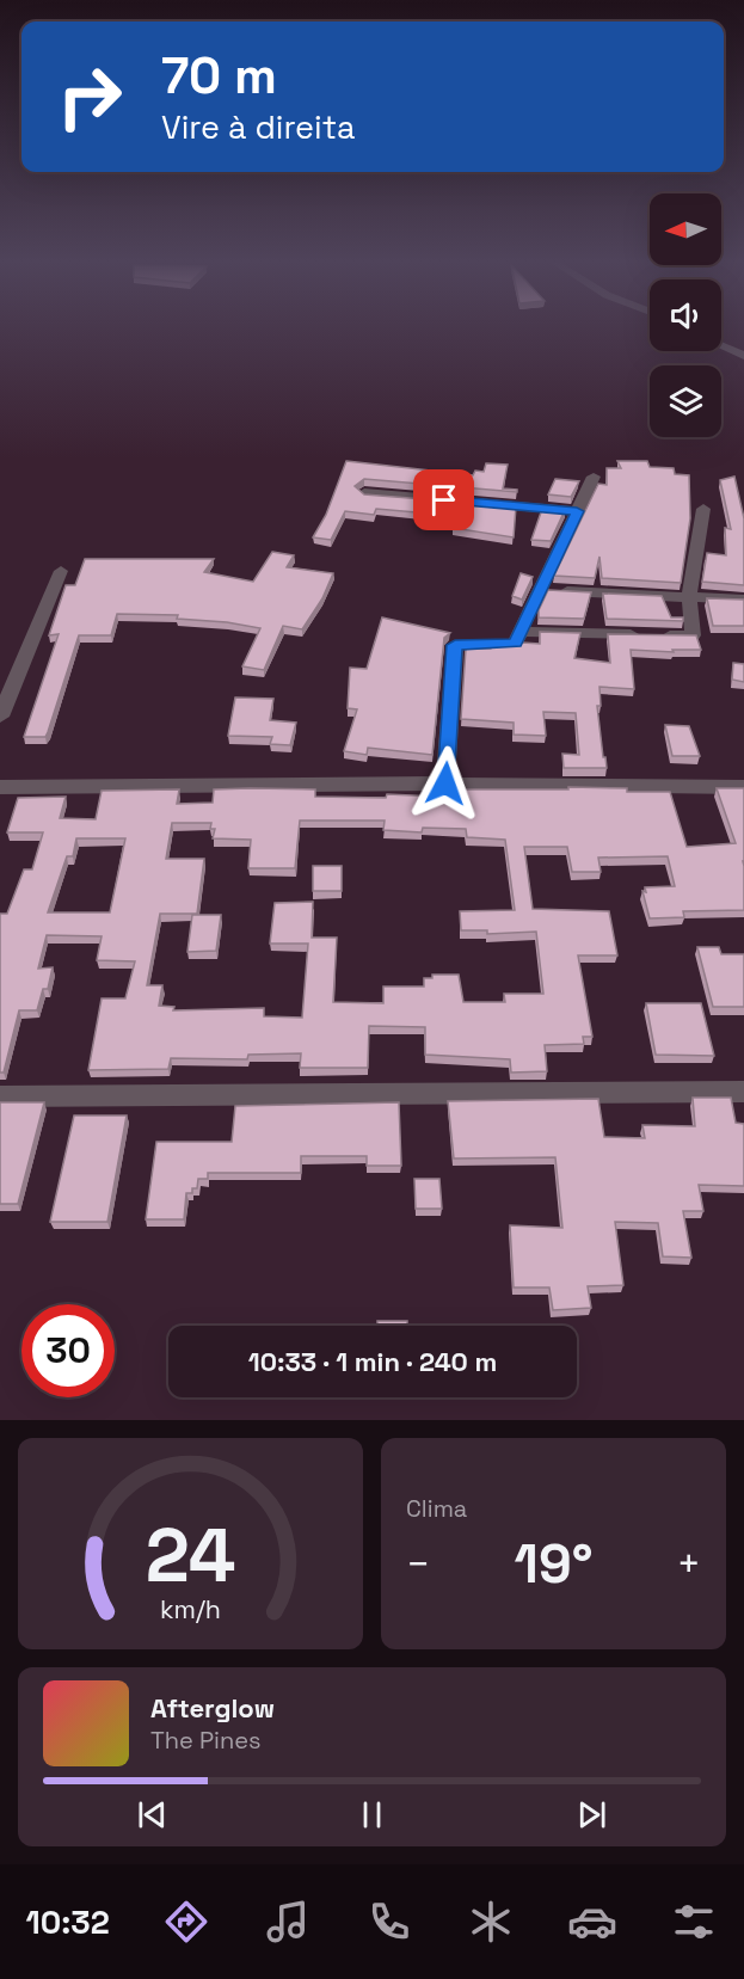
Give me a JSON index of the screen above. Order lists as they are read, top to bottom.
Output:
{
  "north": "left",
  "page": {
    "turn": ["70 m", "Vire à direita"],
    "limit": "30",
    "trip": "10:33 · 1 min · 240 m",
    "tile": "Clima",
    "heat": ["−", "19°", "+"],
    "song": ["Afterglow", "The Pines"],
    "tabs": "10:32",
    "gauge": ["24", "km/h"]
  }
}
